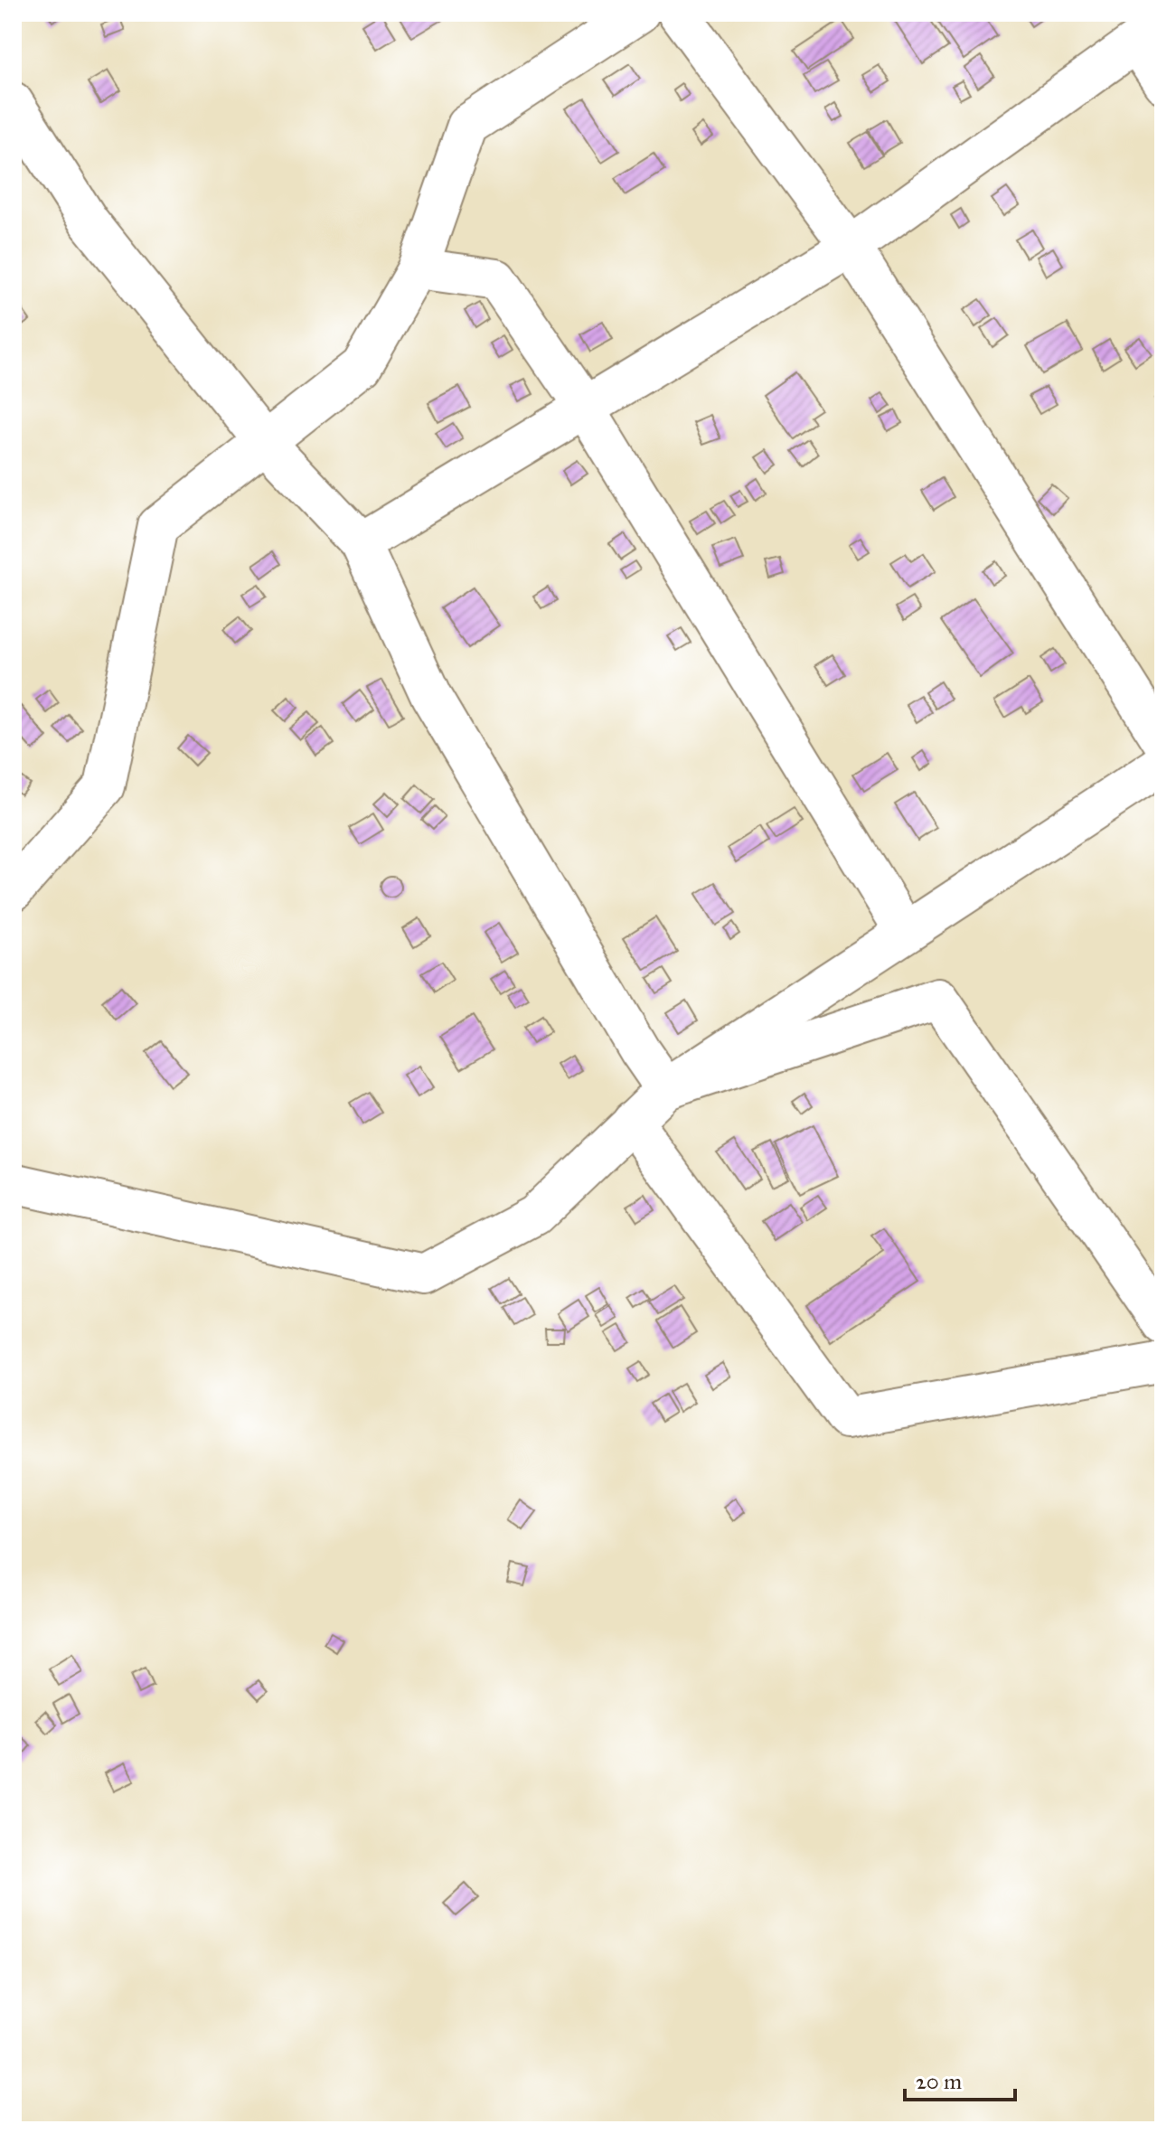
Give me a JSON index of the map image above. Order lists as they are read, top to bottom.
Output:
{
  "scale_bar": "20 m"
}
